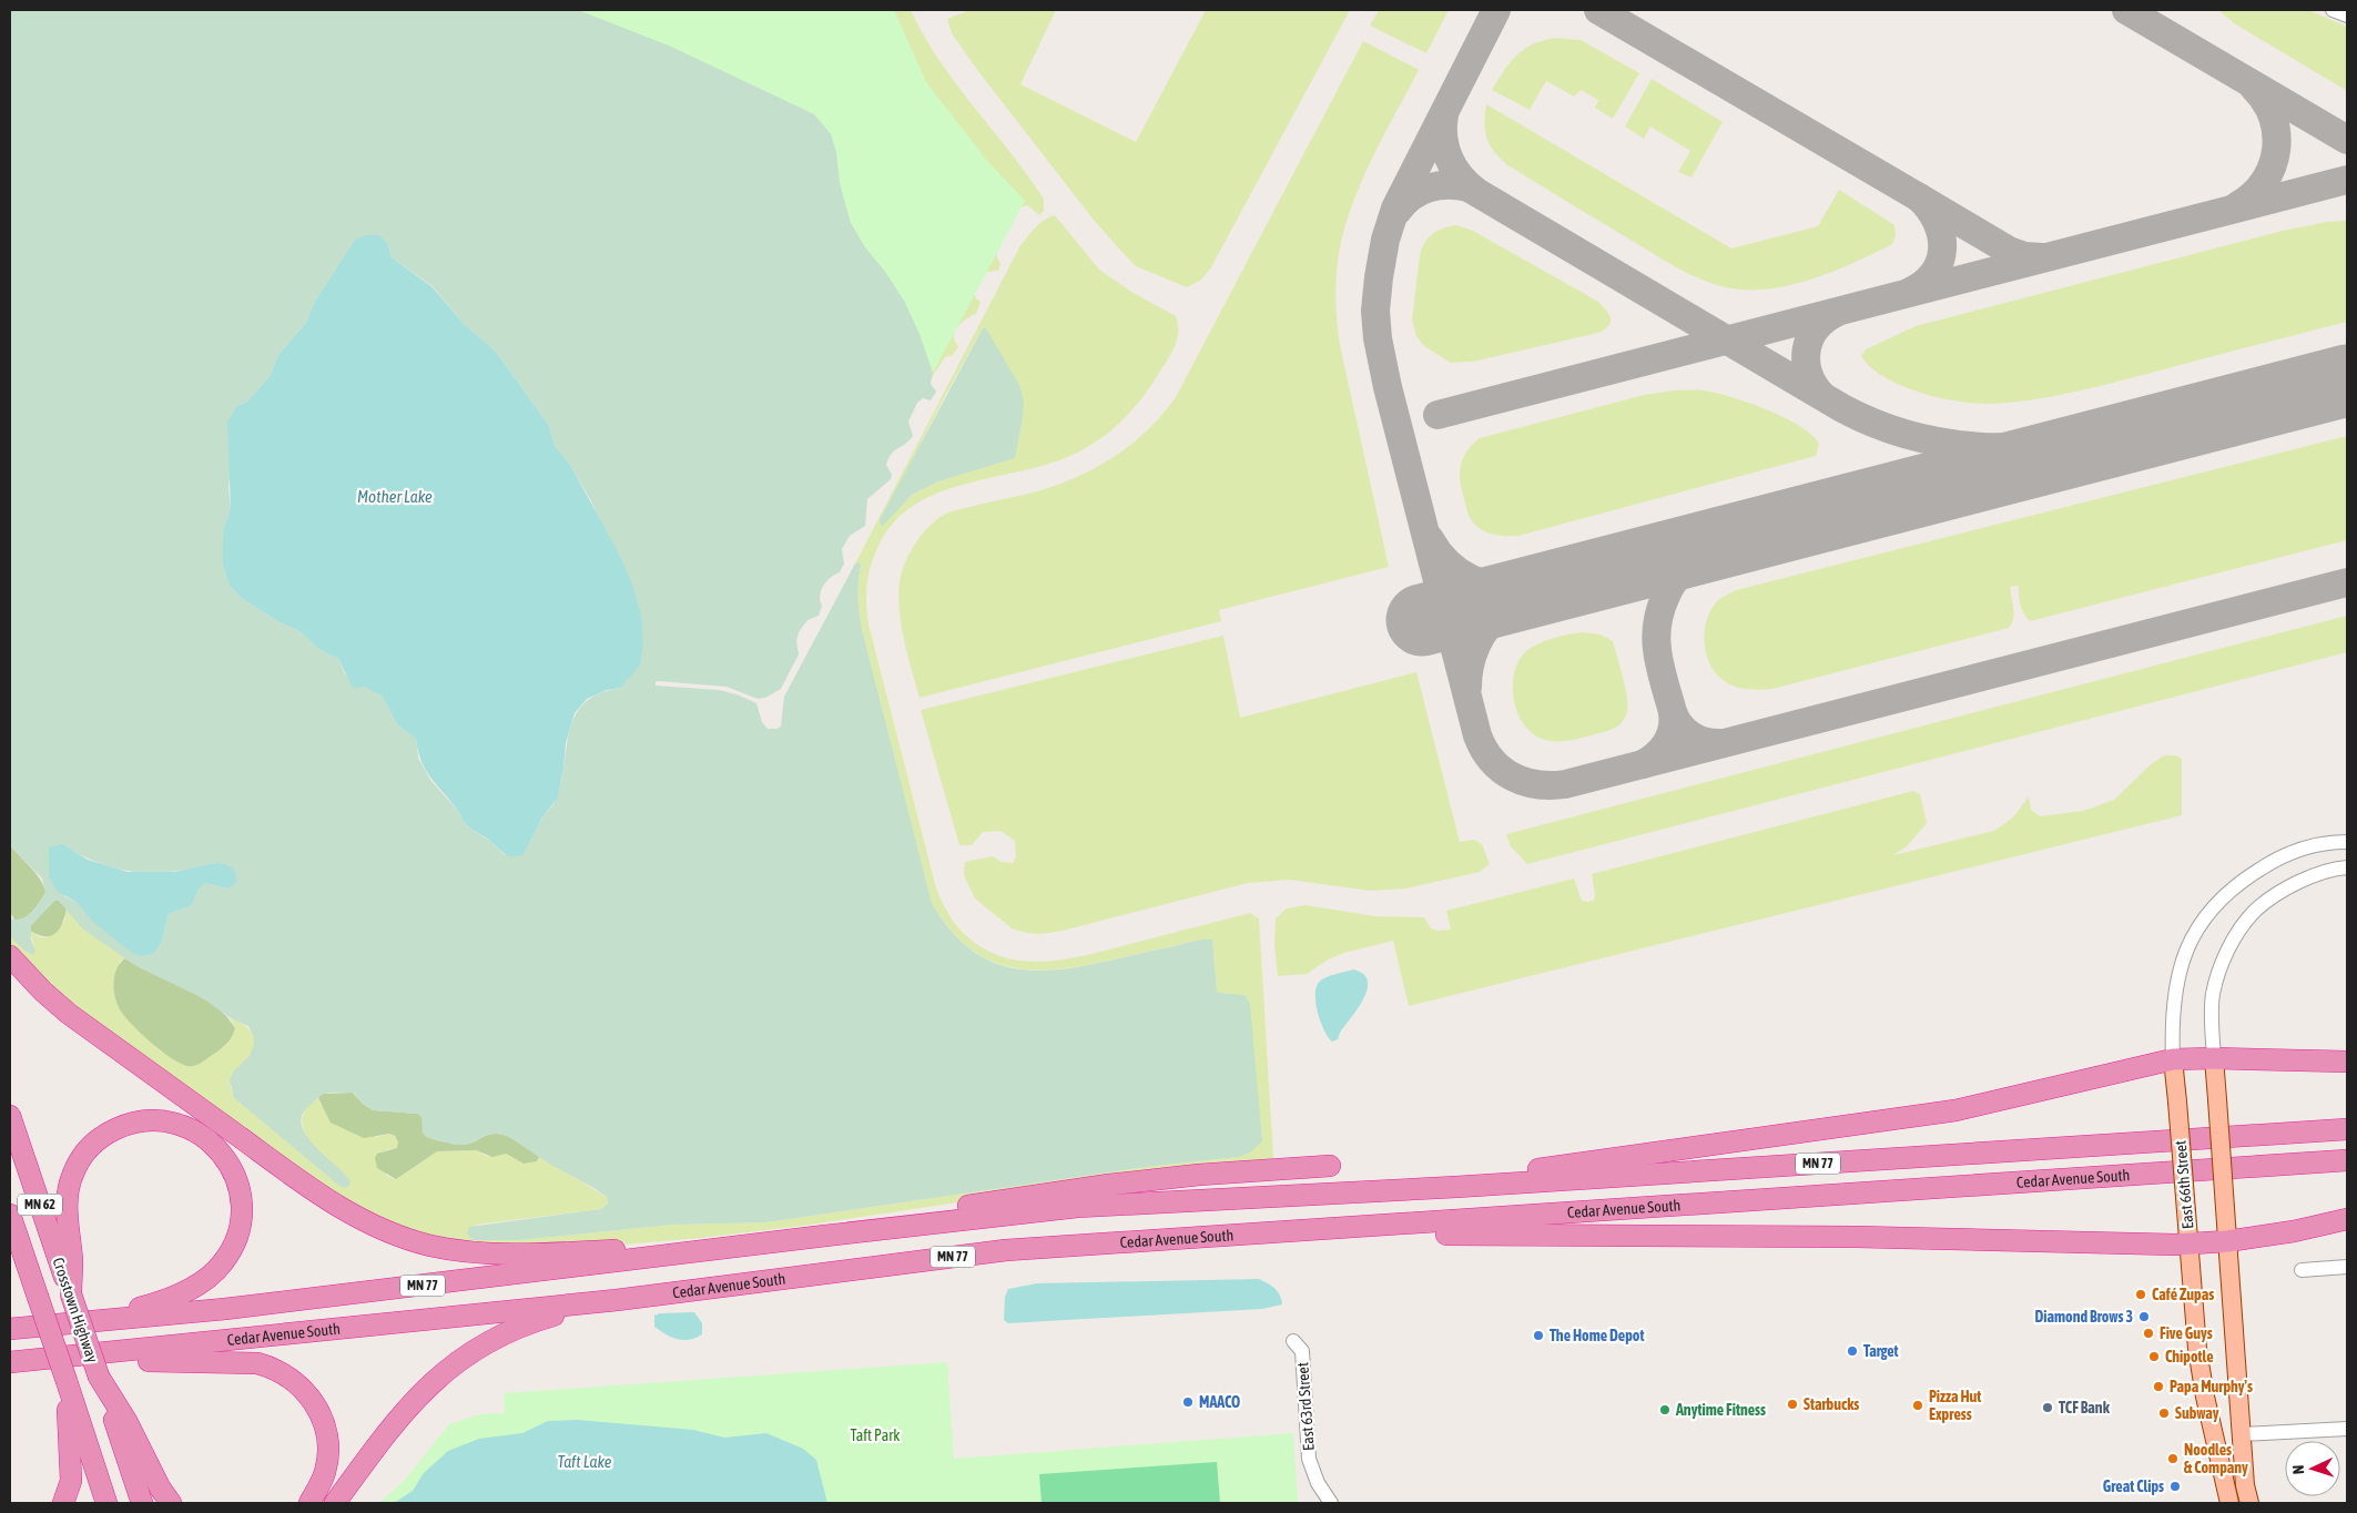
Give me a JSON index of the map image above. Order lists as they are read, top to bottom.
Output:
{
  "streets": {
    "highway": [
      "MN 77",
      "Cedar Avenue South",
      "MN 62",
      "Crosstown Highway"
    ],
    "main road": ["East 66th Street"],
    "street": ["East 63rd Street"]
  },
  "water": ["Mother Lake", "Taft Lake"],
  "parks": ["Taft Park"],
  "places": [
    "Café Zupas",
    "Diamond Brows 3",
    "Five Guys",
    "The Home Depot",
    "Target",
    "Chipotle",
    "Papa Murphy's",
    "MAACO",
    "Starbucks",
    "Pizza Hut Express",
    "TCF Bank",
    "Anytime Fitness",
    "Subway",
    "Noodles & Company",
    "Great Clips"
  ],
  "north": "left"
}
